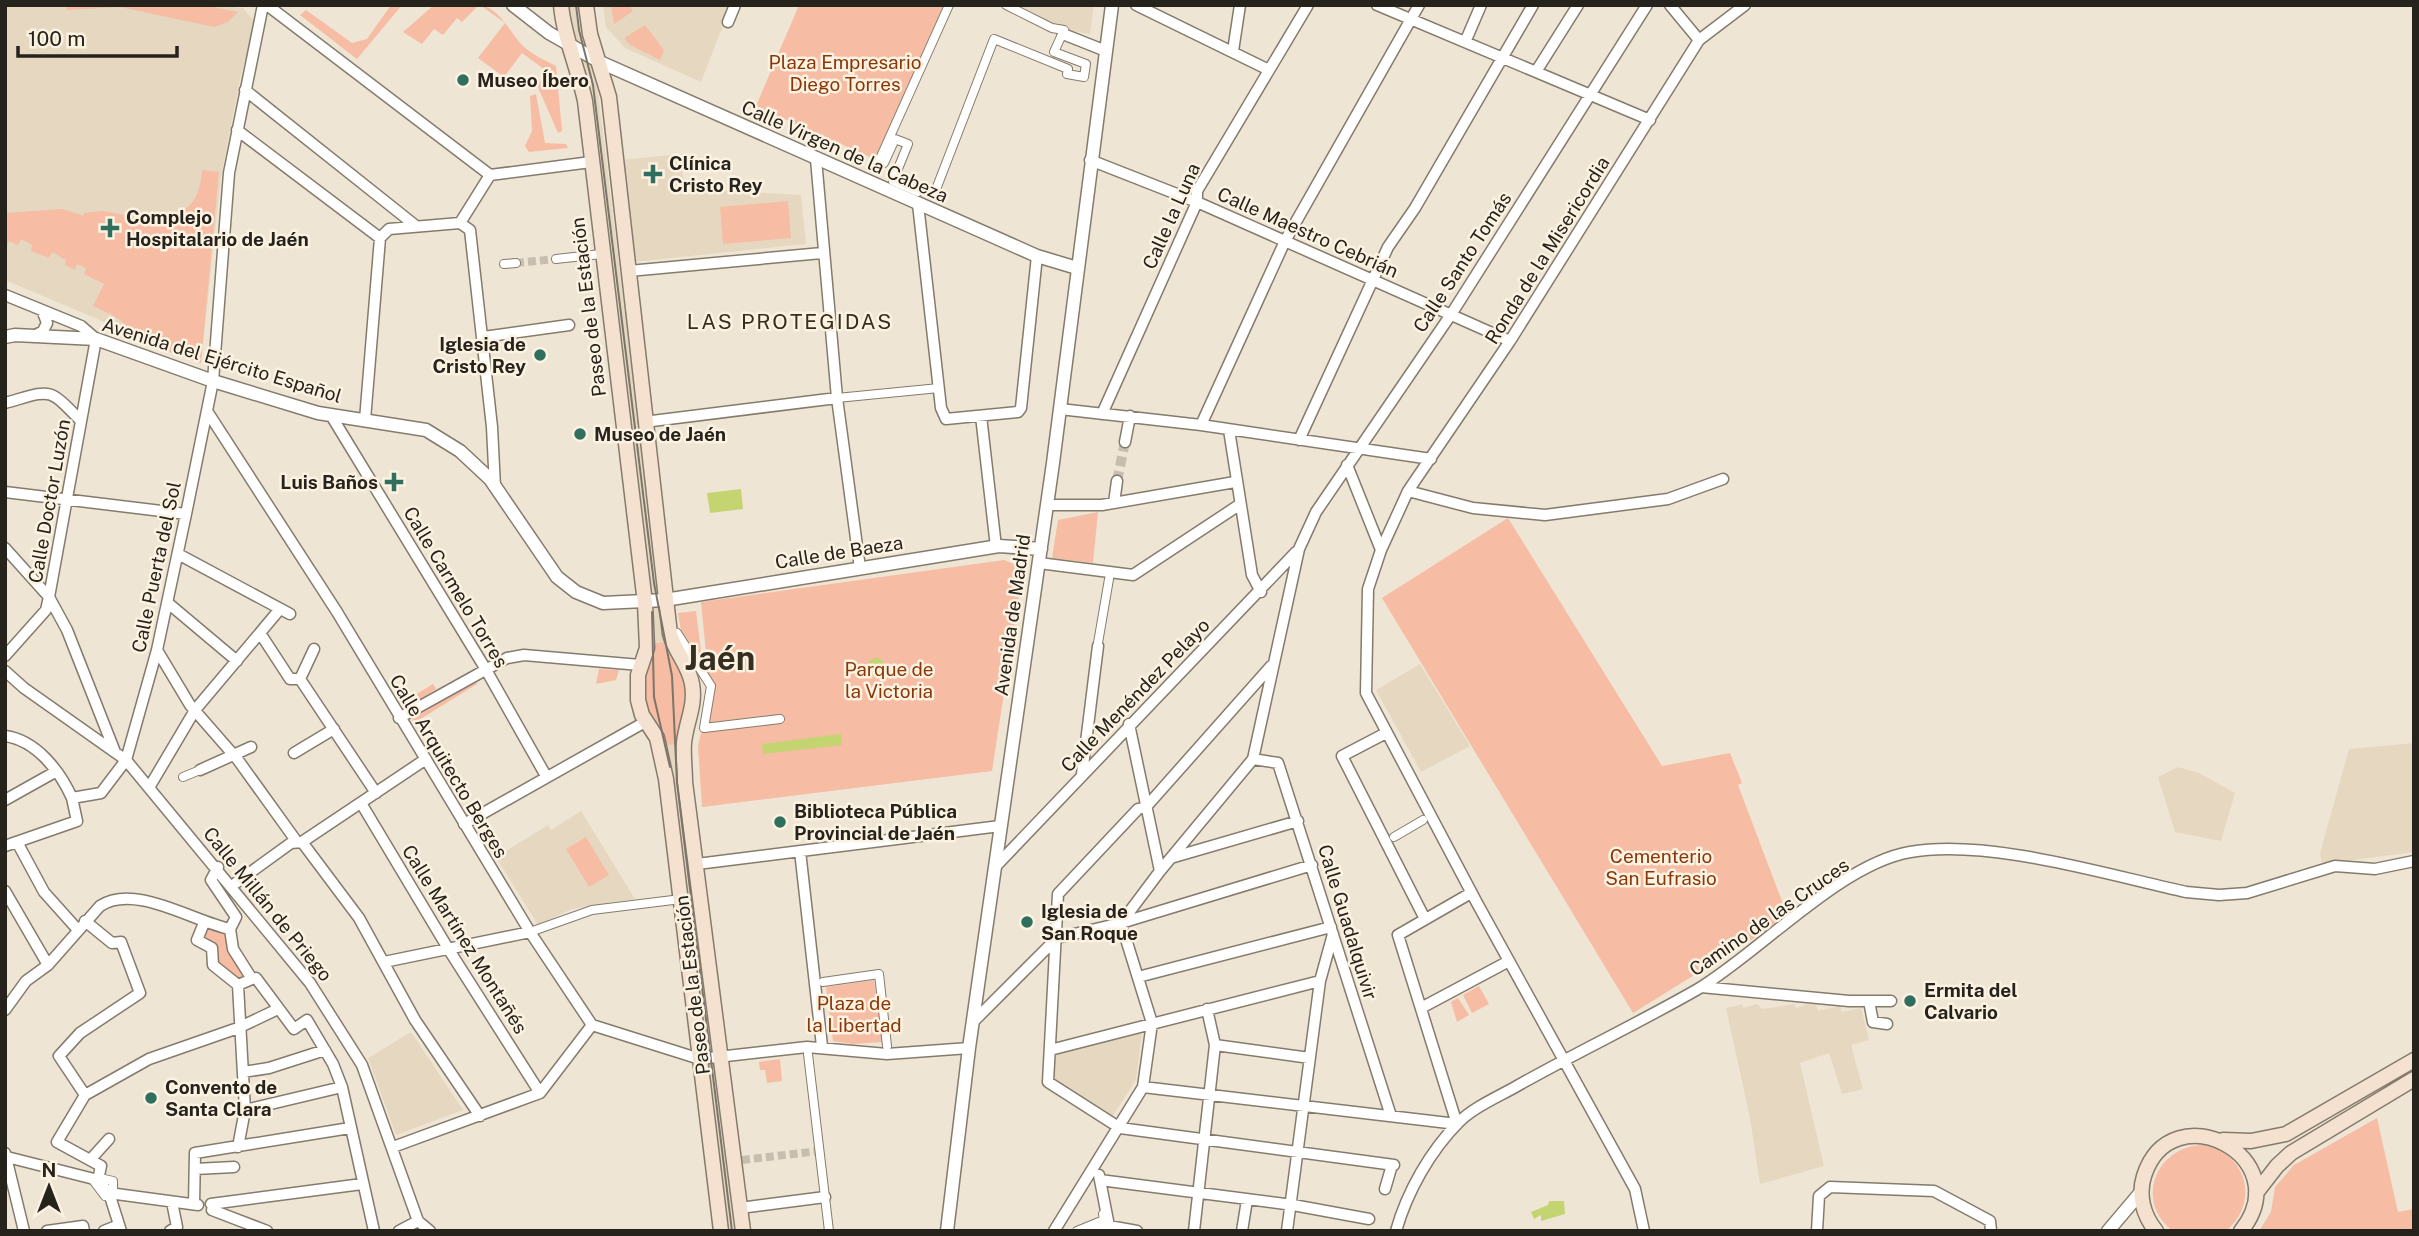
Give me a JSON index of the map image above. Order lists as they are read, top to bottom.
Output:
{
  "streets": {
    "main road": ["Paseo de la Estación"],
    "street": [
      "Calle Virgen de la Cabeza",
      "Calle la Luna",
      "Calle Maestro Cebrián",
      "Ronda de la Misericordia",
      "Calle Santo Tomás",
      "Avenida del Ejército Español",
      "Calle Doctor Luzón",
      "Calle de Baeza",
      "Calle Puerta del Sol",
      "Calle Carmelo Torres",
      "Avenida de Madrid",
      "Calle Menéndez Pelayo",
      "Calle Arquitecto Berges",
      "Calle Millán de Priego",
      "Camino de las Cruces",
      "Calle Guadalquivir",
      "Calle Martínez Montañés"
    ]
  },
  "crossings": [
    ["Calle Virgen de la Cabeza", "Paseo de la Estación"],
    ["Calle Virgen de la Cabeza", "Avenida de Madrid"],
    ["Calle la Luna", "Calle Maestro Cebrián"],
    ["Calle Maestro Cebrián", "Ronda de la Misericordia"],
    ["Calle Maestro Cebrián", "Calle Santo Tomás"],
    ["Calle Maestro Cebrián", "Avenida de Madrid"],
    ["Ronda de la Misericordia", "Camino de las Cruces"],
    ["Calle Santo Tomás", "Calle Menéndez Pelayo"],
    ["Paseo de la Estación", "Avenida del Ejército Español"],
    ["Paseo de la Estación", "Calle de Baeza"],
    ["Avenida del Ejército Español", "Calle Doctor Luzón"],
    ["Avenida del Ejército Español", "Calle de Baeza"],
    ["Avenida del Ejército Español", "Calle Puerta del Sol"],
    ["Avenida del Ejército Español", "Calle Carmelo Torres"],
    ["Calle de Baeza", "Avenida de Madrid"],
    ["Calle Puerta del Sol", "Calle Arquitecto Berges"],
    ["Calle Puerta del Sol", "Calle Millán de Priego"],
    ["Avenida de Madrid", "Calle Menéndez Pelayo"]
  ],
  "districts": ["LAS PROTEGIDAS", "Jaén"],
  "parks": [
    "Plaza Empresario Diego Torres",
    "Parque de la Victoria",
    "Cementerio San Eufrasio",
    "Plaza de la Libertad"
  ],
  "places": {
    "other": [
      "Museo Íbero",
      "Iglesia de Cristo Rey",
      "Museo de Jaén",
      "Biblioteca Pública Provincial de Jaén",
      "Iglesia de San Roque",
      "Ermita del Calvario",
      "Convento de Santa Clara"
    ],
    "health": ["Clínica Cristo Rey", "Complejo Hospitalario de Jaén", "Luis Baños"]
  },
  "scale_bar": "100 m",
  "north": "top"
}
